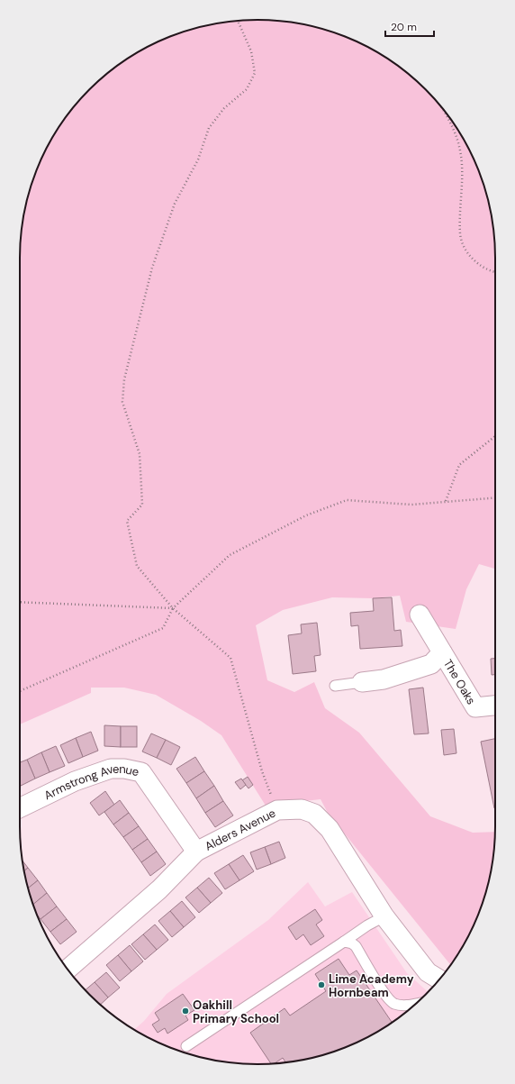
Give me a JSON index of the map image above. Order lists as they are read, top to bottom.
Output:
{
  "streets": {
    "street": ["The Oaks", "Armstrong Avenue", "Alders Avenue"]
  },
  "crossings": [
    ["Armstrong Avenue", "Alders Avenue"]
  ],
  "places": ["Lime Academy Hornbeam", "Oakhill Primary School"],
  "scale_bar": "20 m"
}
